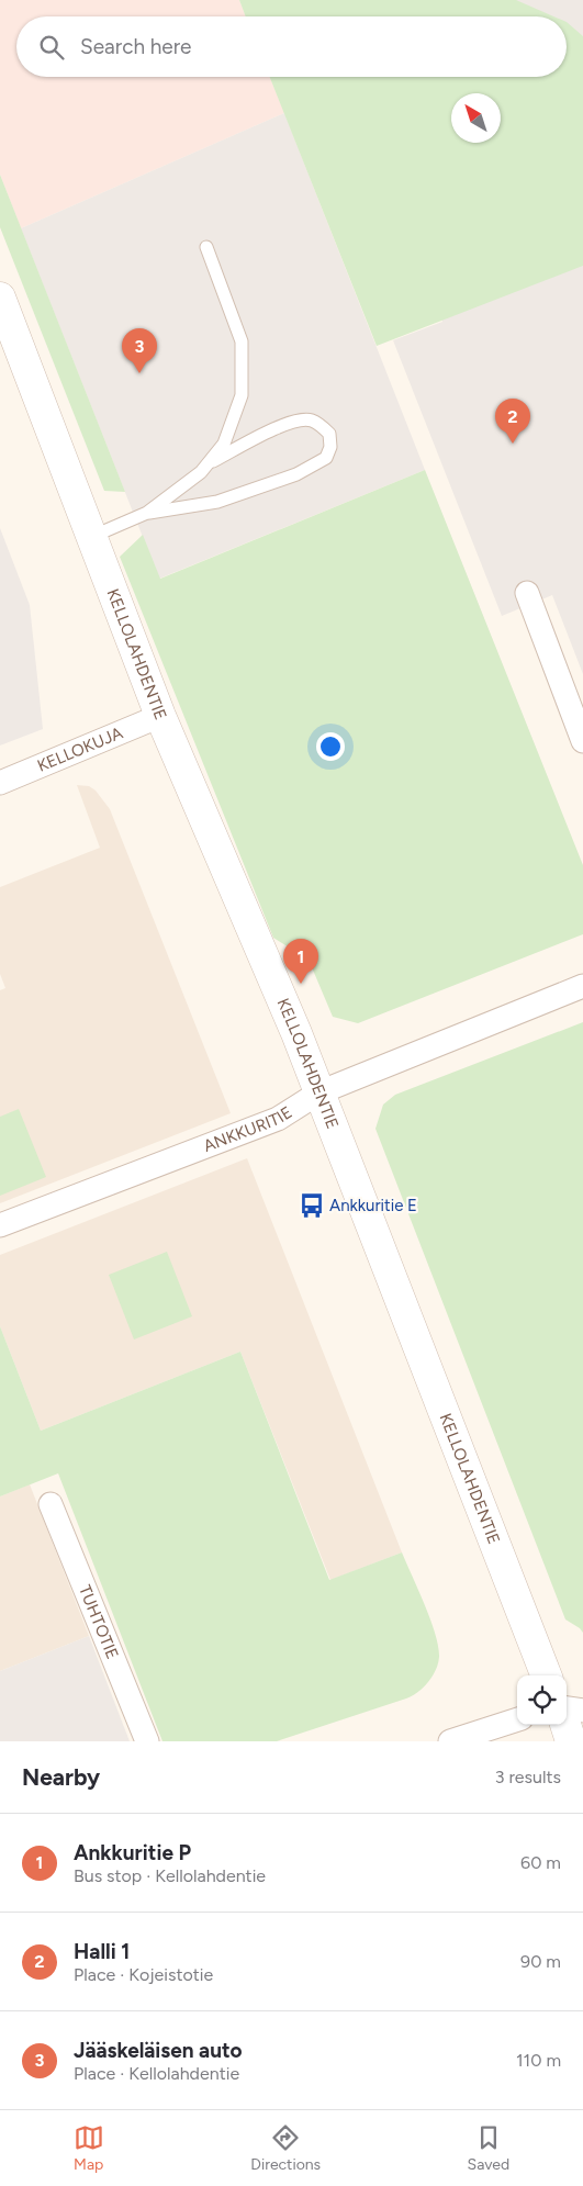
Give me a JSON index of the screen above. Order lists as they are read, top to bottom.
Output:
{
  "streets": {
    "street": [
      "KELLOLAHDENTIE",
      "KELLOKUJA",
      "ANKKURITIE",
      "TUHTOTIE"
    ]
  },
  "crossings": [
    ["KELLOLAHDENTIE", "KELLOKUJA"],
    ["KELLOLAHDENTIE", "ANKKURITIE"]
  ],
  "places": {
    "bus stop": ["Ankkuritie E"]
  },
  "north": "top left",
  "page": {
    "search": "Search here",
    "pins": ["3", "2", "1"],
    "heading": ["Nearby", "3 results"],
    "list": [
      {
        "mark": "1",
        "name": "Ankkuritie P",
        "note": "Bus stop · Kellolahdentie",
        "value": "60 m"
      },
      {
        "mark": "2",
        "name": "Halli 1",
        "note": "Place · Kojeistotie",
        "value": "90 m"
      },
      {
        "mark": "3",
        "name": "Jääskeläisen auto",
        "note": "Place · Kellolahdentie",
        "value": "110 m"
      }
    ],
    "nav": ["Map", "Directions", "Saved"]
  }
}
